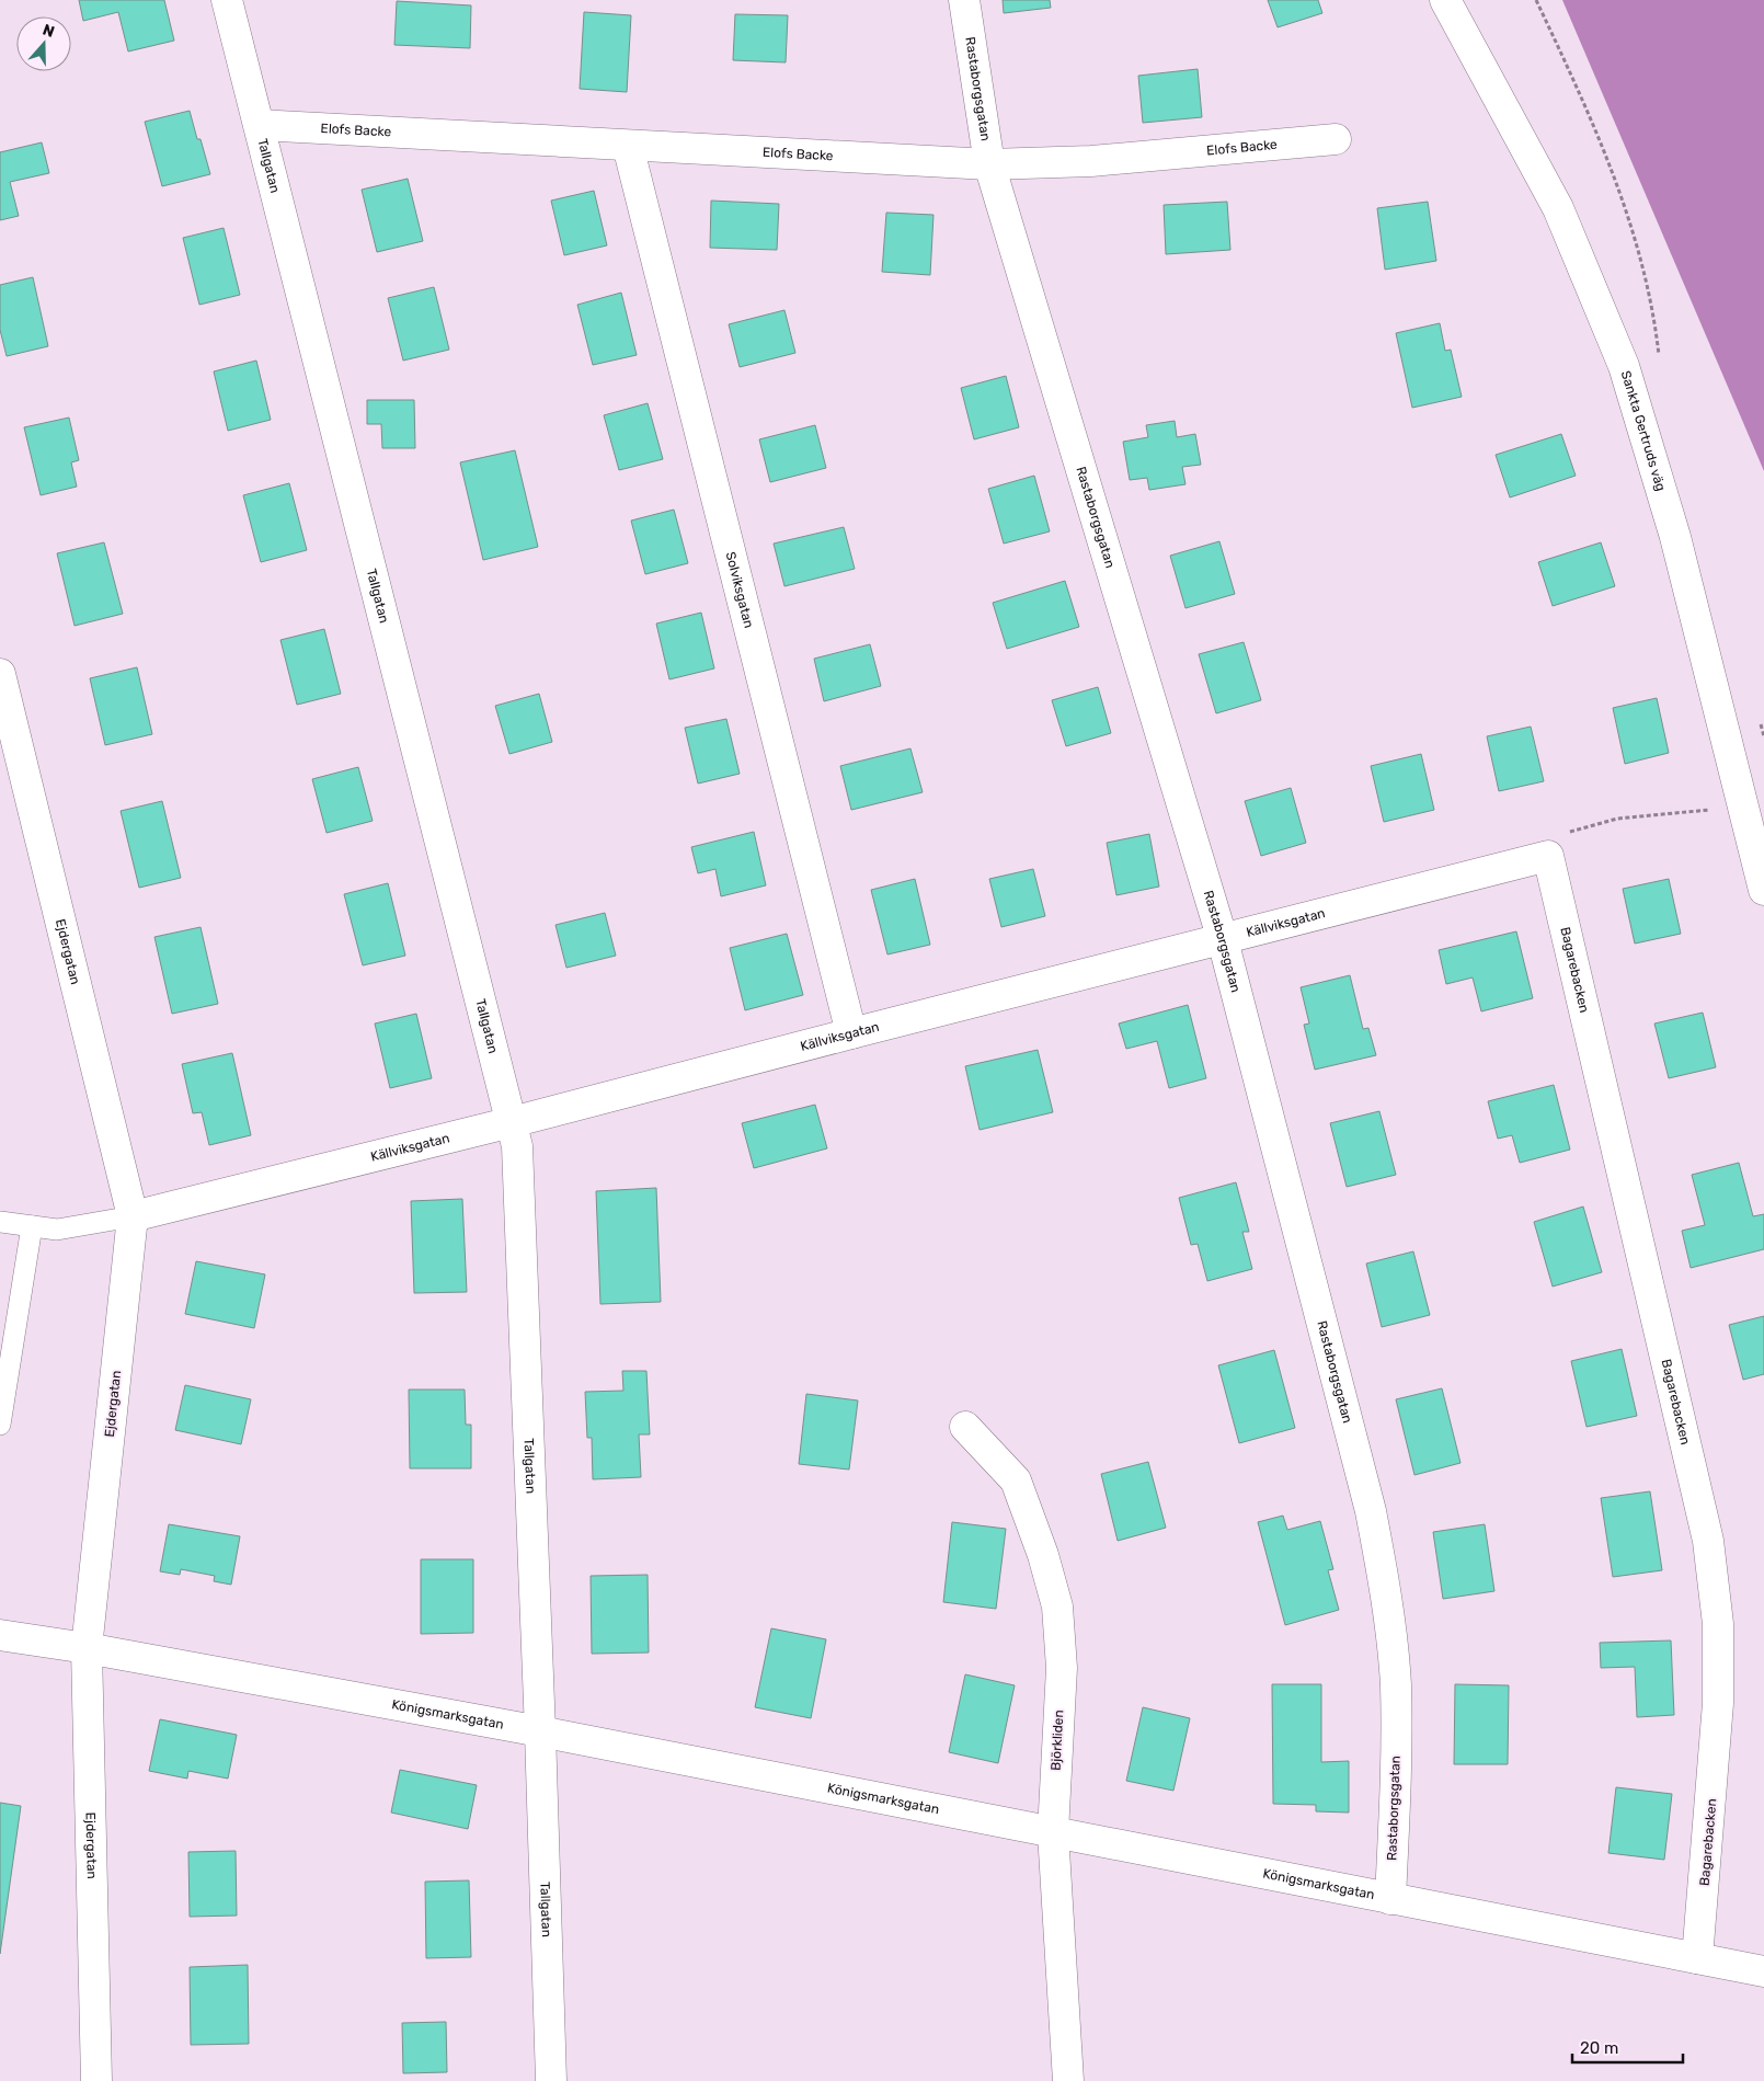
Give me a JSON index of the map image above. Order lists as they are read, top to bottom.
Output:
{
  "streets": {
    "street": [
      "Rastaborgsgatan",
      "Elofs Backe",
      "Tallgatan",
      "Sankta Gertruds väg",
      "Solviksgatan",
      "Källviksgatan",
      "Ejdergatan",
      "Bagarebacken",
      "Königsmarksgatan",
      "Björkliden"
    ]
  },
  "crossings": [
    ["Rastaborgsgatan", "Elofs Backe"],
    ["Rastaborgsgatan", "Källviksgatan"],
    ["Rastaborgsgatan", "Königsmarksgatan"],
    ["Elofs Backe", "Tallgatan"],
    ["Elofs Backe", "Solviksgatan"],
    ["Tallgatan", "Källviksgatan"],
    ["Tallgatan", "Königsmarksgatan"],
    ["Solviksgatan", "Källviksgatan"],
    ["Källviksgatan", "Ejdergatan"],
    ["Källviksgatan", "Bagarebacken"],
    ["Ejdergatan", "Königsmarksgatan"],
    ["Bagarebacken", "Königsmarksgatan"],
    ["Königsmarksgatan", "Björkliden"]
  ],
  "scale_bar": "20 m",
  "north": "top"
}
